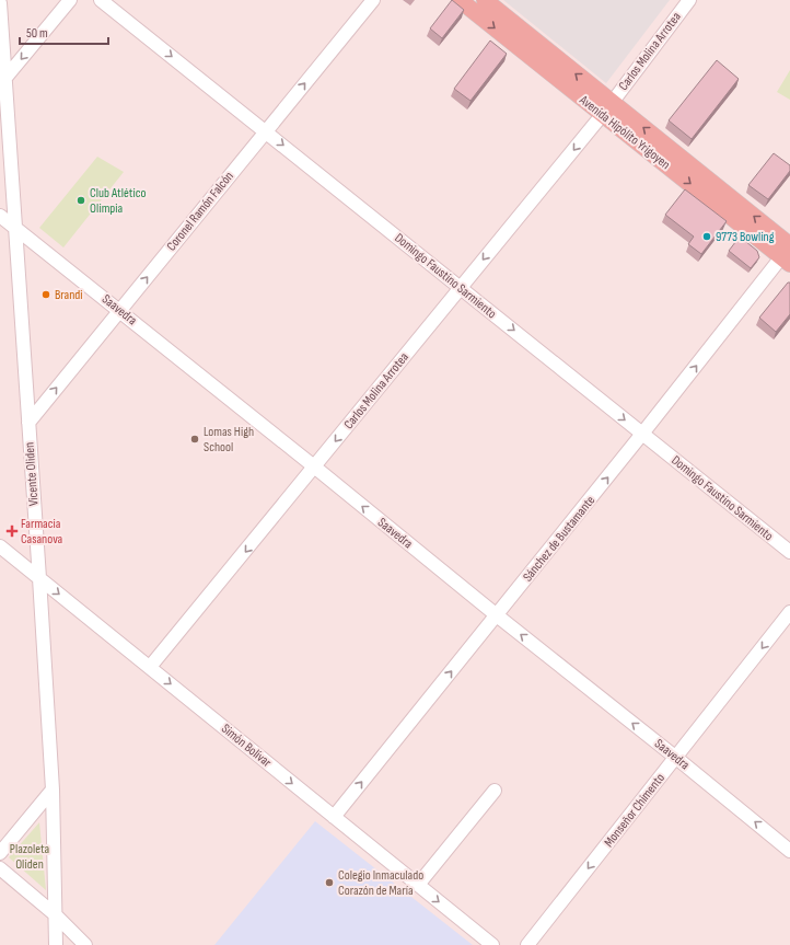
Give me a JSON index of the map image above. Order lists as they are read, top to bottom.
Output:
{
  "streets": {
    "main road": ["Avenida Hipólito Yrigoyen"],
    "street": [
      "Carlos Molina Arrotea",
      "Coronel Ramón Falcón",
      "Domingo Faustino Sarmiento",
      "Saavedra",
      "Vicente Oliden",
      "Sánchez de Bustamante",
      "Simón Bolívar",
      "Monseñor Chimento"
    ]
  },
  "crossings": [
    ["Carlos Molina Arrotea", "Avenida Hipólito Yrigoyen"],
    ["Carlos Molina Arrotea", "Domingo Faustino Sarmiento"],
    ["Carlos Molina Arrotea", "Saavedra"],
    ["Carlos Molina Arrotea", "Simón Bolívar"],
    ["Avenida Hipólito Yrigoyen", "Sánchez de Bustamante"],
    ["Coronel Ramón Falcón", "Domingo Faustino Sarmiento"],
    ["Coronel Ramón Falcón", "Saavedra"],
    ["Coronel Ramón Falcón", "Vicente Oliden"],
    ["Domingo Faustino Sarmiento", "Sánchez de Bustamante"],
    ["Saavedra", "Vicente Oliden"],
    ["Saavedra", "Sánchez de Bustamante"],
    ["Saavedra", "Monseñor Chimento"],
    ["Vicente Oliden", "Simón Bolívar"],
    ["Sánchez de Bustamante", "Simón Bolívar"]
  ],
  "one_way": [
    "Carlos Molina Arrotea",
    "Coronel Ramón Falcón",
    "Domingo Faustino Sarmiento",
    "Saavedra",
    "Sánchez de Bustamante",
    "Simón Bolívar",
    "Monseñor Chimento"
  ],
  "parks": ["Plazoleta Oliden"],
  "places": {
    "other": [
      "Club Atlético Olimpia",
      "9773 Bowling",
      "Brandi",
      "Lomas High School",
      "Colegio Inmaculado Corazón de María"
    ],
    "health": ["Farmacia Casanova"]
  },
  "scale_bar": "50 m"
}
